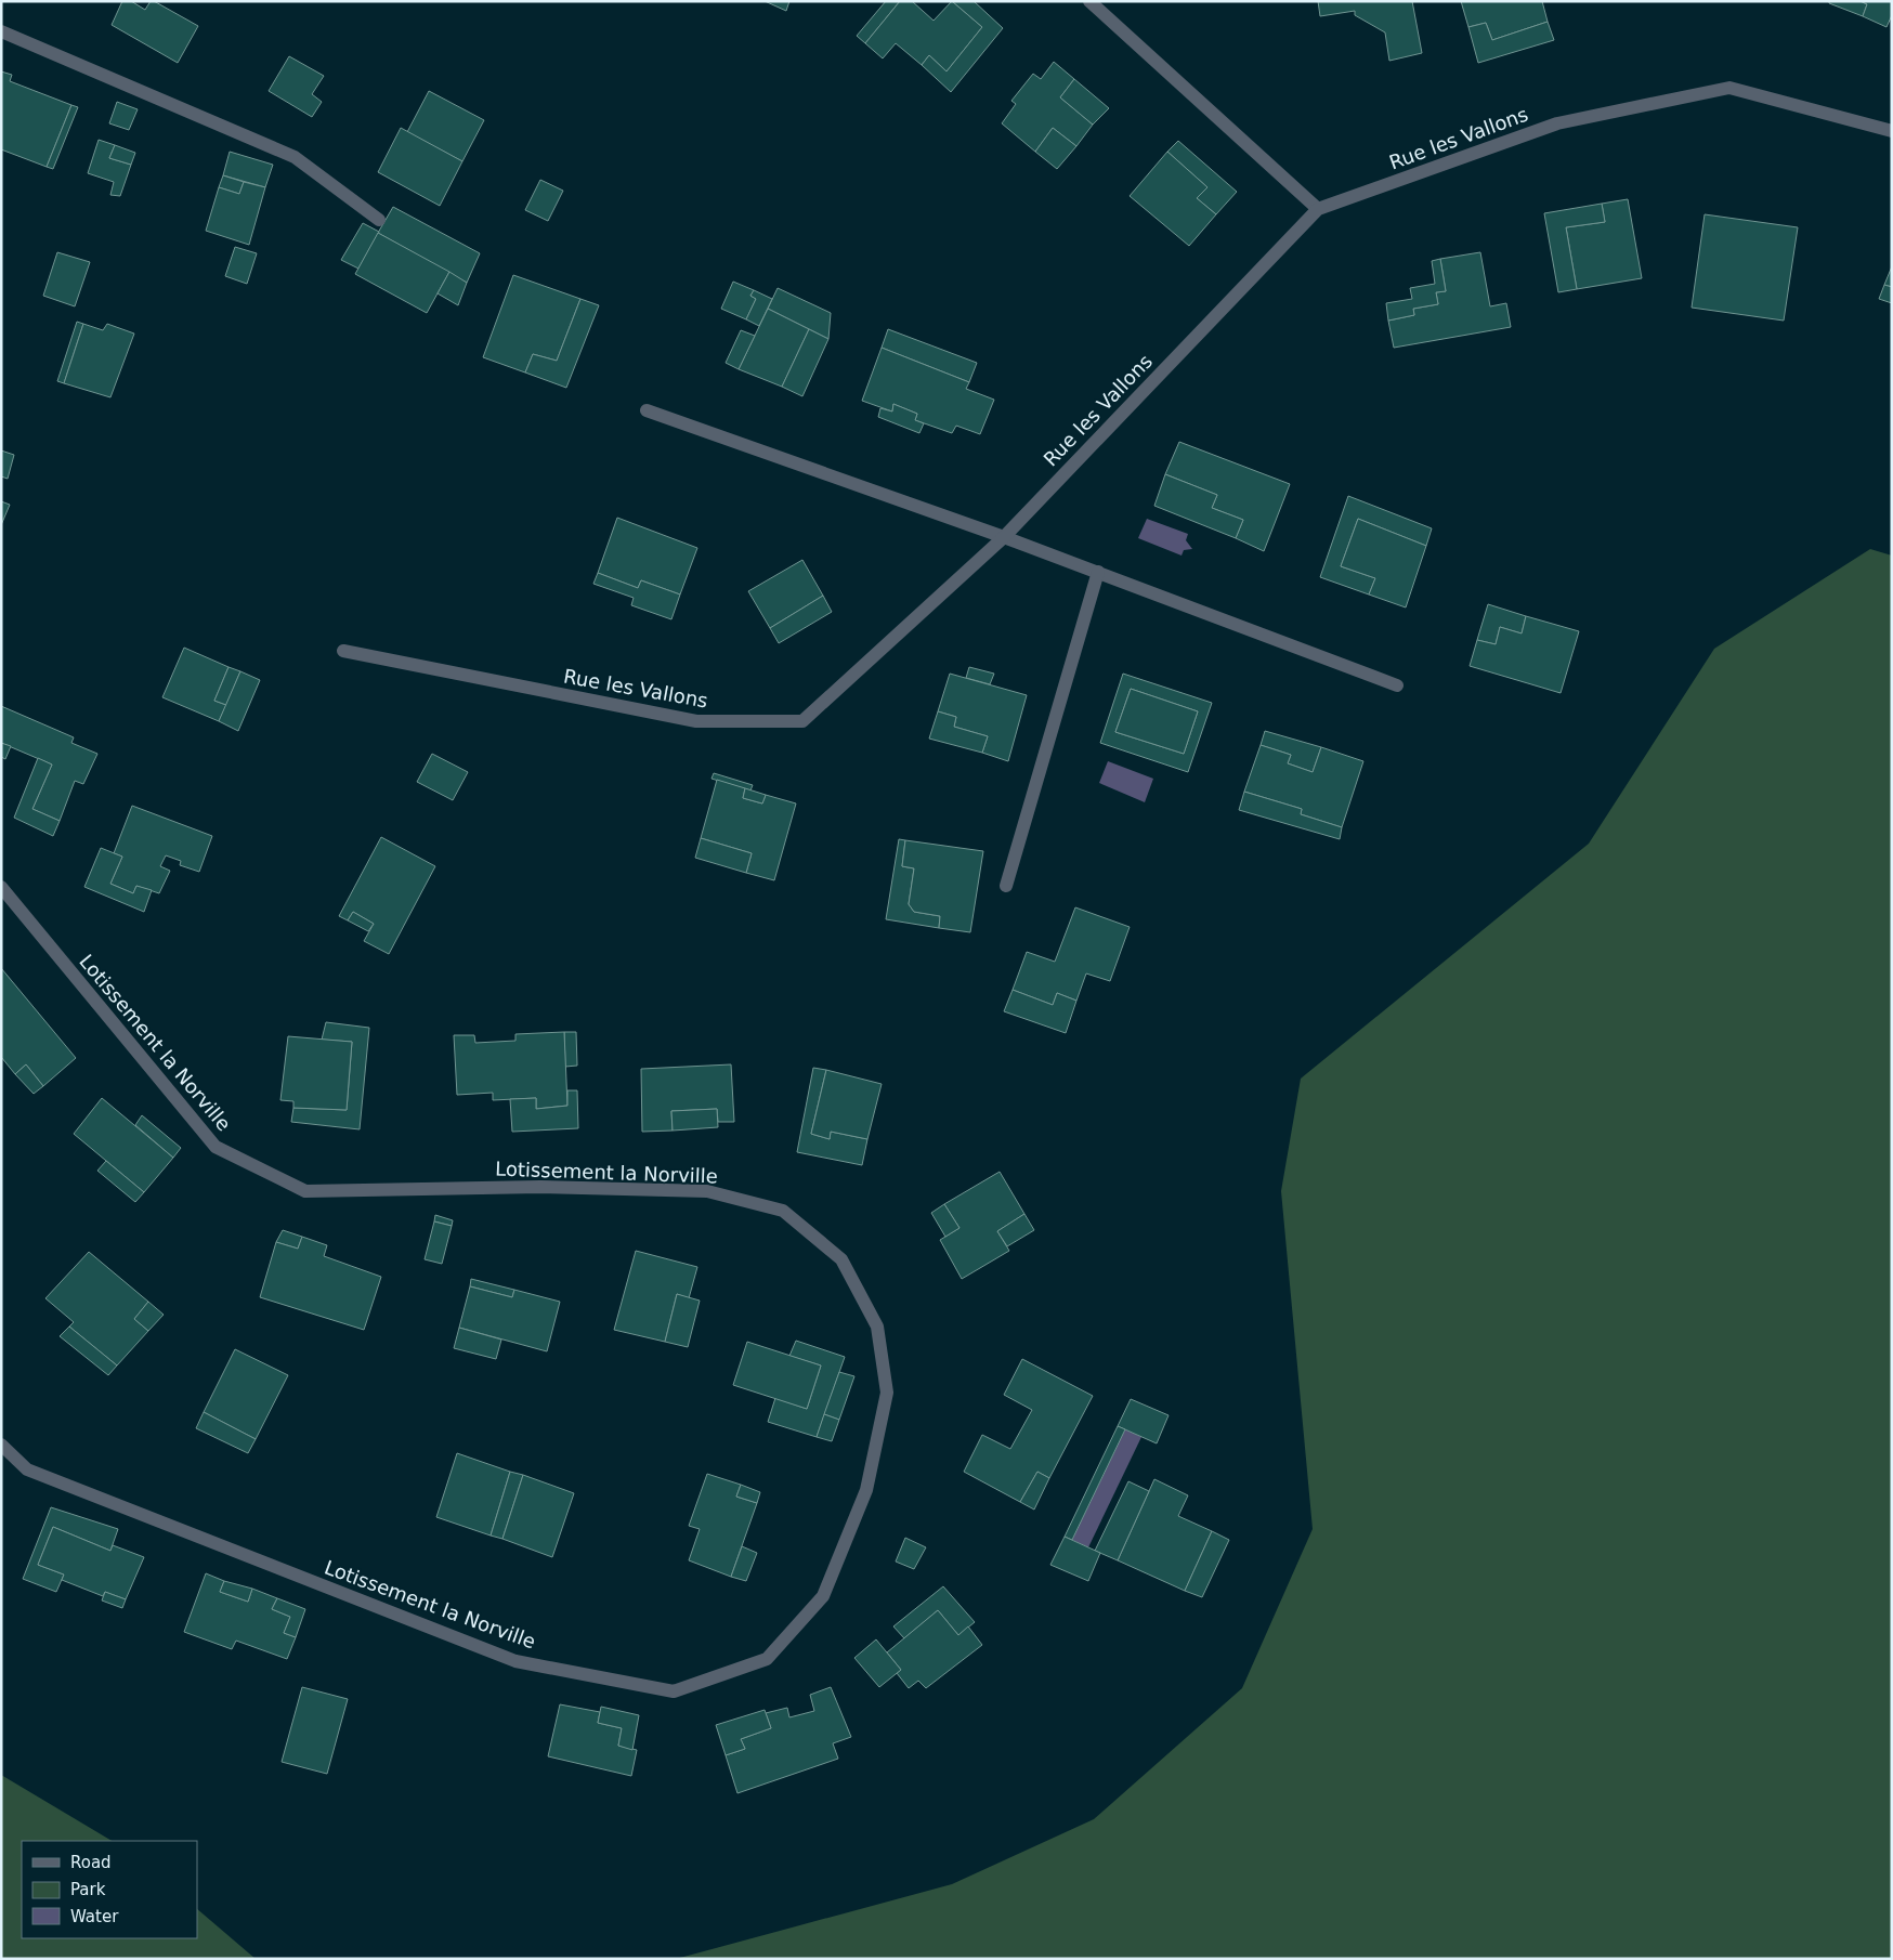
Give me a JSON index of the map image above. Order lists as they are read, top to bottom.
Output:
{
  "streets": {
    "street": ["Rue les Vallons", "Lotissement la Norville"]
  },
  "legend": ["Road", "Park", "Water"]
}
